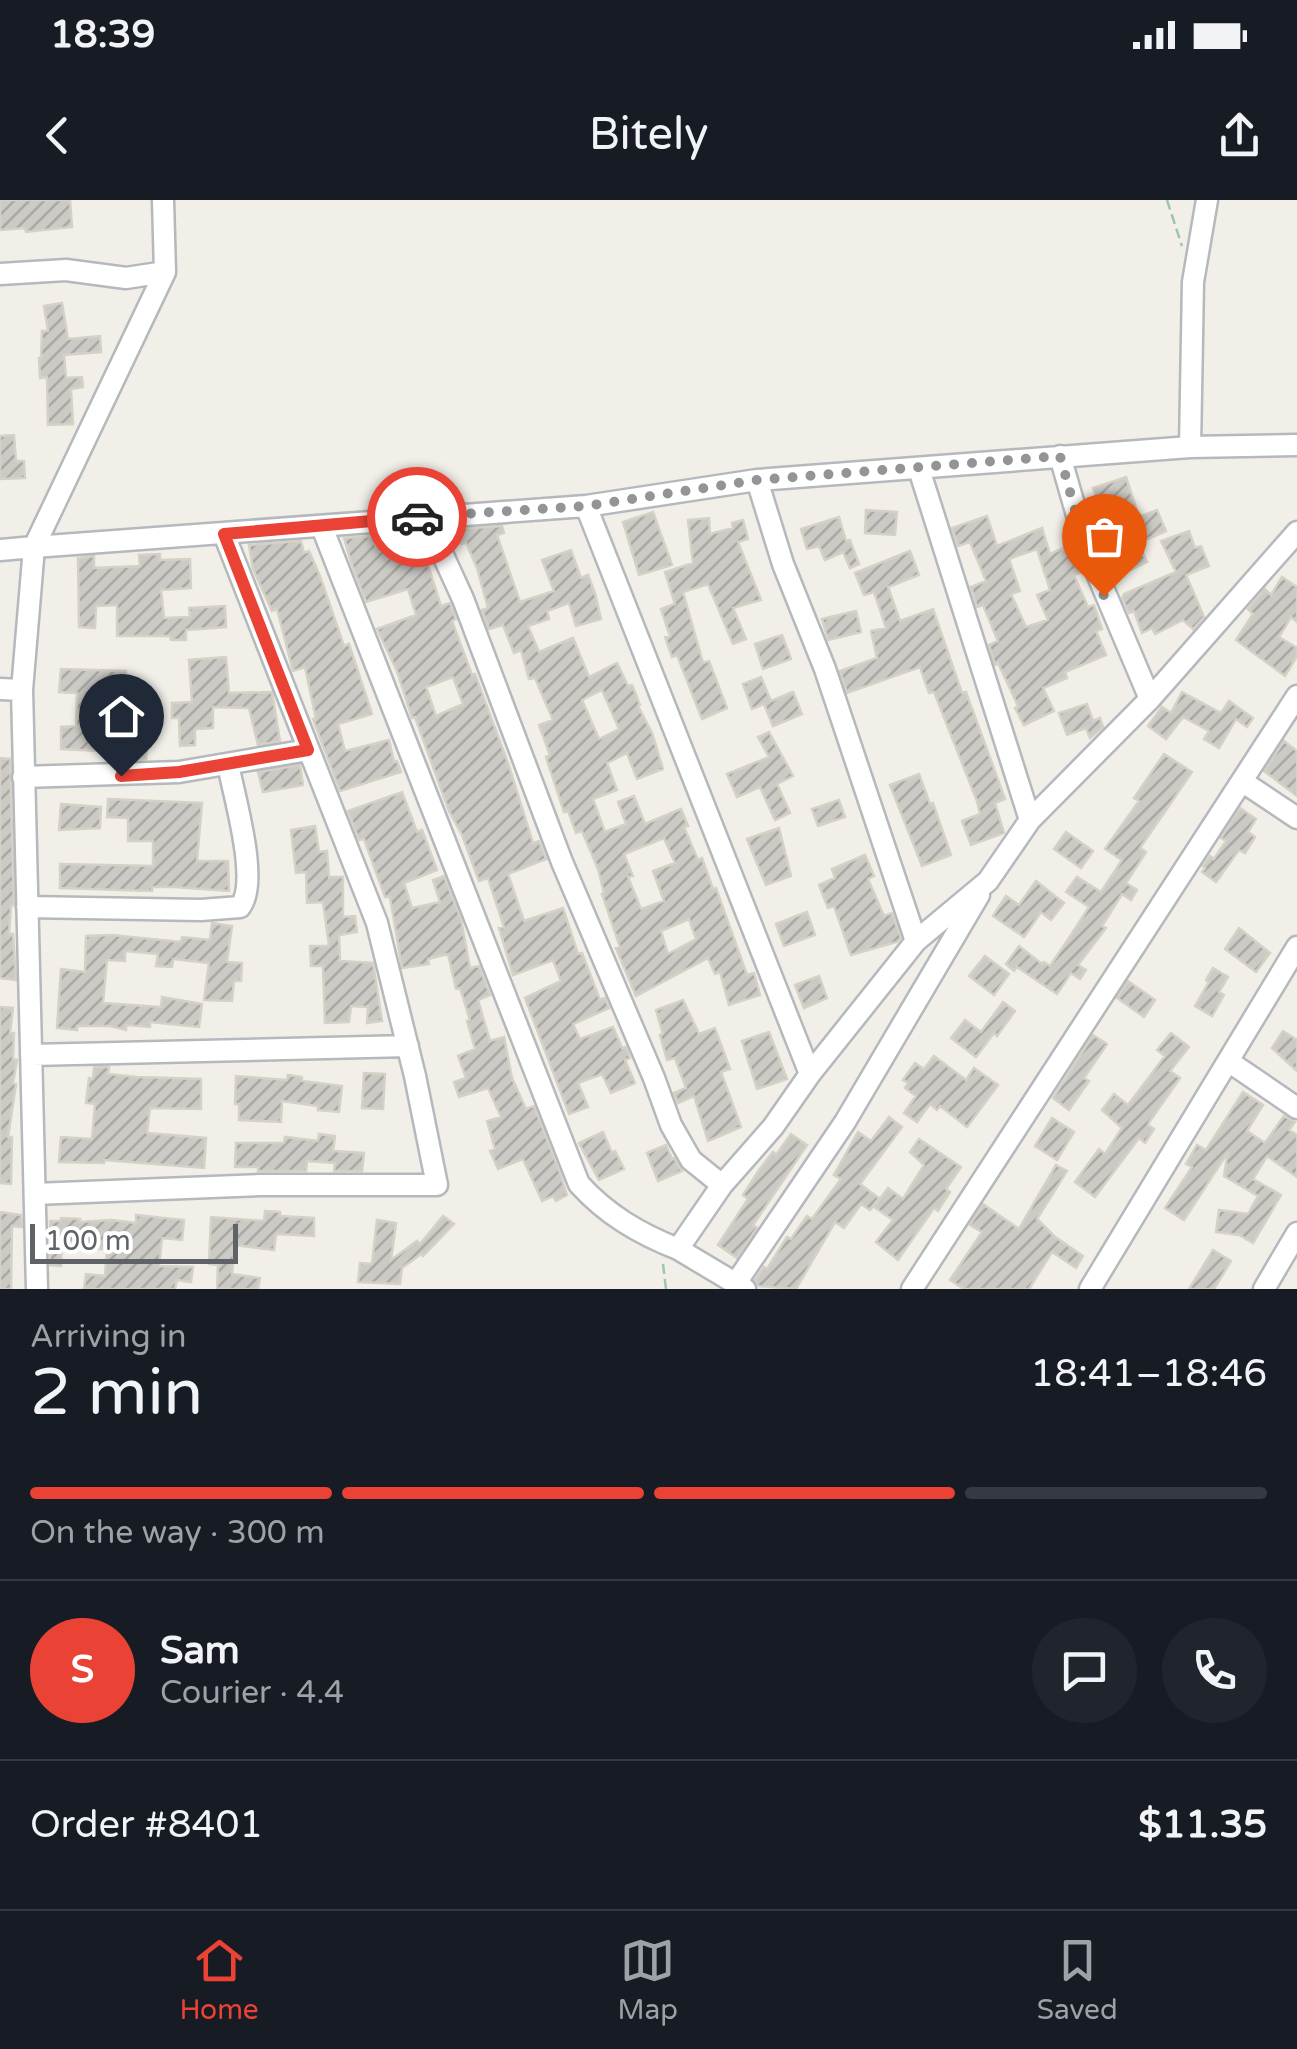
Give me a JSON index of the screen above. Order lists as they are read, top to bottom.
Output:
{
  "scale_bar": "100 m",
  "page": {
    "status": "18:39",
    "header": "Bitely",
    "scale": "100 m",
    "heading": ["2 min", "Arriving in", "18:41–18:46"],
    "panel": [
      "Sam",
      "Courier · 4.4",
      "Order #8401",
      "$11.35"
    ],
    "bar": "On the way · 300 m",
    "round": "S",
    "tabs": ["Home", "Map", "Saved"]
  }
}
